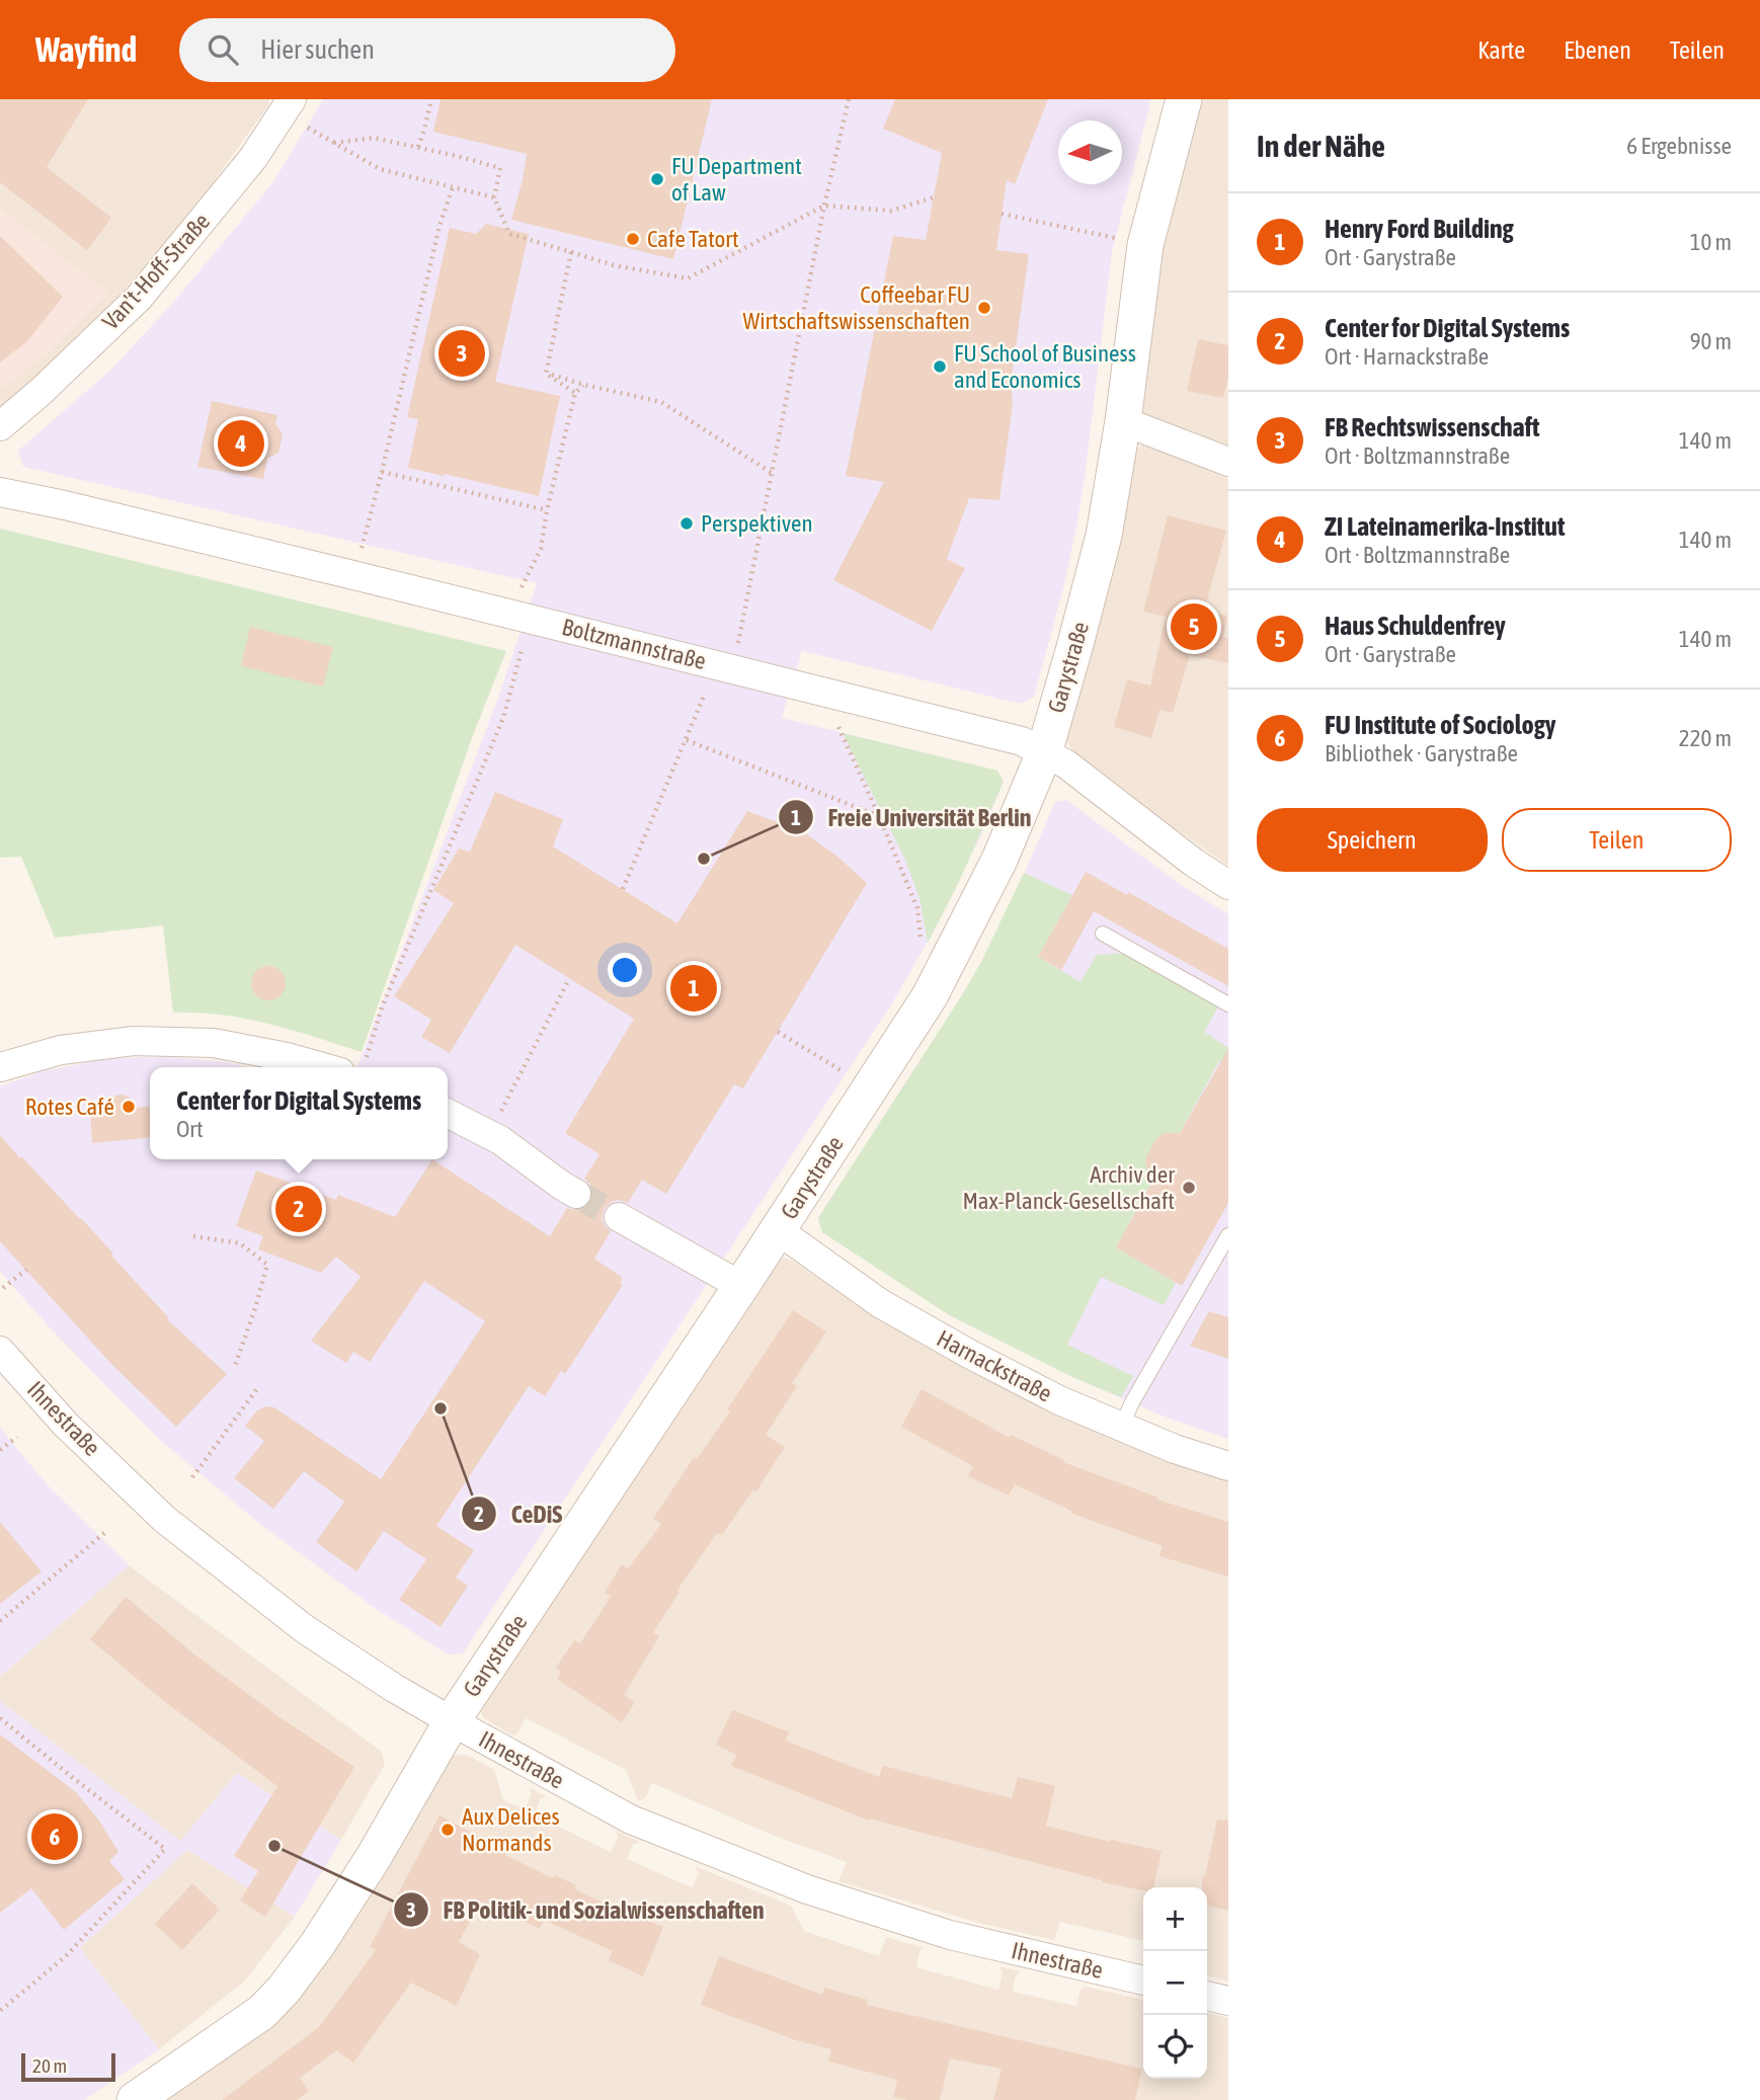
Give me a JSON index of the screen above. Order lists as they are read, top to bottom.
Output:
{
  "streets": {
    "street": [
      "Van't-Hoff-Straße",
      "Boltzmannstraße",
      "Garystraße",
      "Harnackstraße",
      "Ihnestraße"
    ]
  },
  "crossings": [
    ["Boltzmannstraße", "Garystraße"],
    ["Garystraße", "Harnackstraße"],
    ["Garystraße", "Ihnestraße"]
  ],
  "places": [
    "FU Department of Law",
    "Cafe Tatort",
    "Coffeebar FU Wirtschaftswissenschaften",
    "FU School of Business and Economics",
    "Perspektiven",
    "Freie Universität Berlin",
    "Rotes Café",
    "Archiv der Max-Planck-Gesellschaft",
    "CeDiS",
    "Aux Delices Normands",
    "FB Politik- und Sozialwissenschaften"
  ],
  "scale_bar": "20 m",
  "north": "left",
  "page": {
    "header": "Wayfind",
    "search": "Hier suchen",
    "nav": ["Karte", "Ebenen", "Teilen"],
    "heading": ["In der Nähe", "6 Ergebnisse"],
    "list": [
      {
        "mark": "1",
        "name": "Henry Ford Building",
        "note": "Ort · Garystraße",
        "value": "10 m"
      },
      {
        "mark": "2",
        "name": "Center for Digital Systems",
        "note": "Ort · Harnackstraße",
        "value": "90 m"
      },
      {
        "mark": "3",
        "name": "FB Rechtswissenschaft",
        "note": "Ort · Boltzmannstraße",
        "value": "140 m"
      },
      {
        "mark": "4",
        "name": "ZI Lateinamerika-Institut",
        "note": "Ort · Boltzmannstraße",
        "value": "140 m"
      },
      {
        "mark": "5",
        "name": "Haus Schuldenfrey",
        "note": "Ort · Garystraße",
        "value": "140 m"
      },
      {
        "mark": "6",
        "name": "FU Institute of Sociology",
        "note": "Bibliothek · Garystraße",
        "value": "220 m"
      }
    ],
    "pins": [
      "3",
      "4",
      "5",
      "1",
      "2",
      "6"
    ],
    "buttons": ["Speichern", "Teilen"],
    "popup": ["Center for Digital Systems", "Ort"],
    "map_buttons": ["+", "−"],
    "scale": "20 m"
  }
}
